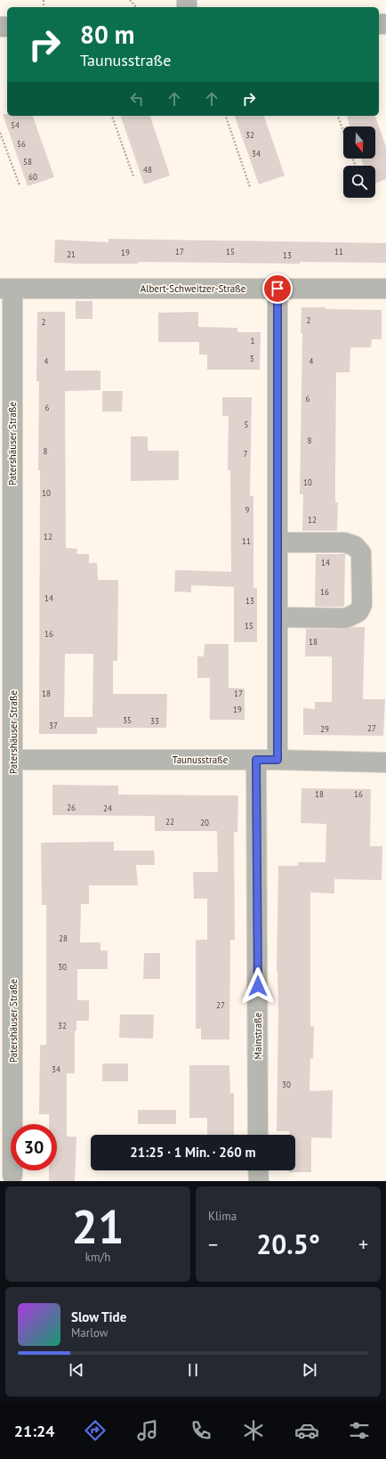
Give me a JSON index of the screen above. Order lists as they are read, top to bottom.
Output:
{
  "streets": {
    "street": [
      "Albert-Schweitzer-Straße",
      "Patershäuser Straße",
      "Taunusstraße",
      "Mainstraße"
    ]
  },
  "crossings": [
    ["Albert-Schweitzer-Straße", "Patershäuser Straße"],
    ["Patershäuser Straße", "Taunusstraße"],
    ["Taunusstraße", "Mainstraße"]
  ],
  "house_numbers": [
    "54",
    "32",
    "56",
    "34",
    "58",
    "48",
    "60",
    "17",
    "15",
    "11",
    "19",
    "21",
    "13",
    "2",
    "2",
    "1",
    "3",
    "4",
    "4",
    "6",
    "6",
    "5",
    "8",
    "8",
    "7",
    "10",
    "10",
    "9",
    "12",
    "12",
    "11",
    "14",
    "16",
    "14",
    "13",
    "15",
    "16",
    "18",
    "18",
    "17",
    "19",
    "35",
    "33",
    "37",
    "27",
    "29",
    "18",
    "16",
    "26",
    "24",
    "22",
    "20",
    "28",
    "30",
    "27",
    "32",
    "34",
    "30"
  ],
  "north": "bottom",
  "page": {
    "turn": ["80 m", "Taunusstraße"],
    "limit": "30",
    "trip": "21:25 · 1 Min. · 260 m",
    "tile": [
      ["21", "km/h"],
      "Klima"
    ],
    "heat": ["−", "20.5°", "+"],
    "song": ["Slow Tide", "Marlow"],
    "tabs": "21:24"
  }
}
